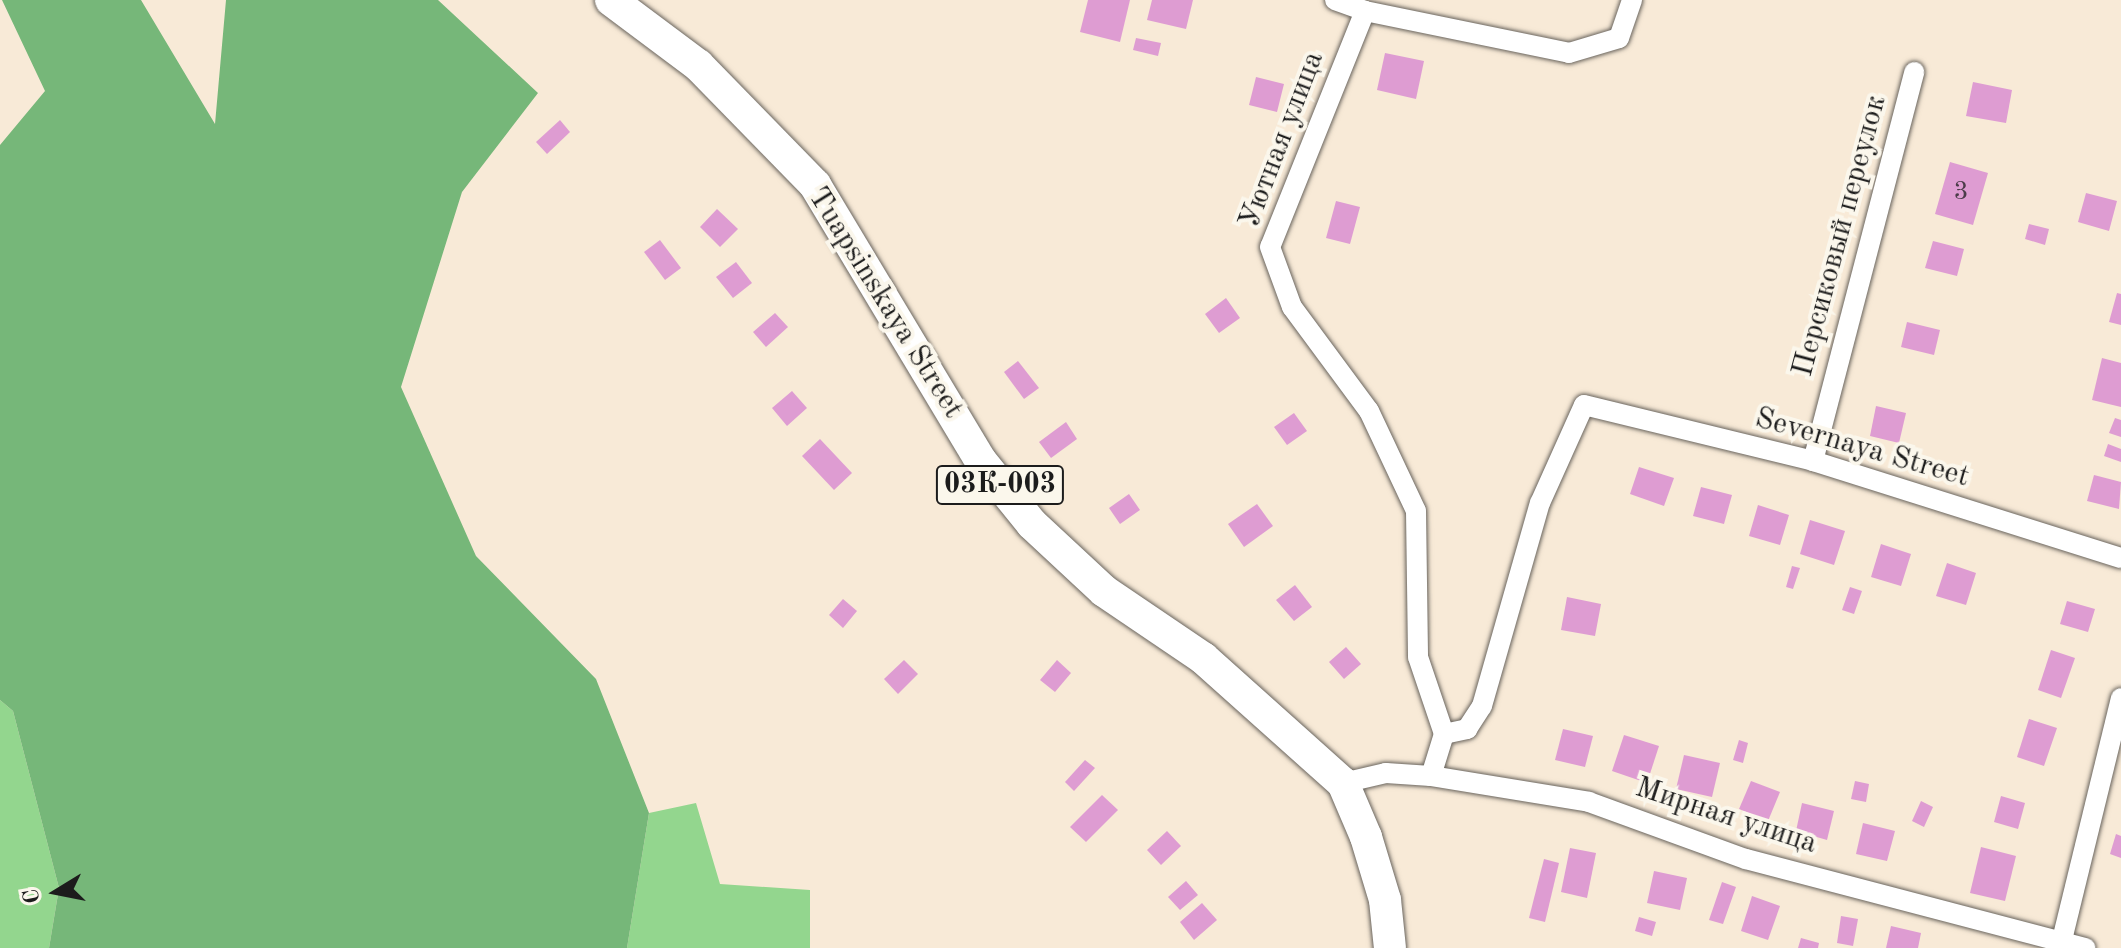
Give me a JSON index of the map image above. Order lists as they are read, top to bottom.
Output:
{
  "streets": {
    "main road": ["Tuapsinskaya Street", "03К-003"],
    "street": [
      "Уютная улица",
      "Персиковый переулок",
      "Severnaya Street",
      "Мирная улица"
    ]
  },
  "crossings": [
    ["Уютная улица", "Severnaya Street"],
    ["Персиковый переулок", "Severnaya Street"],
    ["Tuapsinskaya Street", "Мирная улица"]
  ],
  "house_numbers": ["3"],
  "north": "left"
}
